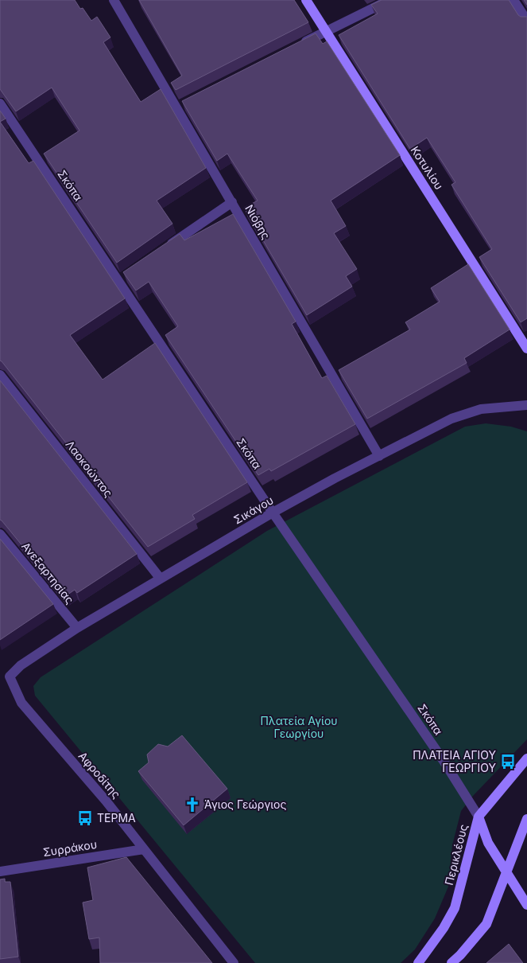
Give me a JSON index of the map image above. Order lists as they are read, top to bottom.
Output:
{
  "streets": {
    "street": [
      "Κοτυλίου",
      "Σκόπα",
      "Νιόβης",
      "Λαοκοώντος",
      "Σικάγου",
      "Ανεξαρτησίας",
      "Αφροδίτης",
      "Συρράκου",
      "Περικλέους"
    ]
  },
  "crossings": [
    ["Σκόπα", "Σικάγου"],
    ["Σκόπα", "Περικλέους"],
    ["Νιόβης", "Σικάγου"],
    ["Λαοκοώντος", "Σικάγου"],
    ["Σικάγου", "Ανεξαρτησίας"],
    ["Σικάγου", "Αφροδίτης"],
    ["Αφροδίτης", "Συρράκου"]
  ],
  "parks": ["Πλατεία Αγίου Γεωργίου"],
  "places": {
    "bus stop": ["ΠΛΑΤΕΙΑ ΑΓΙΟΥ ΓΕΩΡΓΙΟΥ", "ΤΕΡΜΑ"],
    "church": ["Άγιος Γεώργιος"]
  }
}
